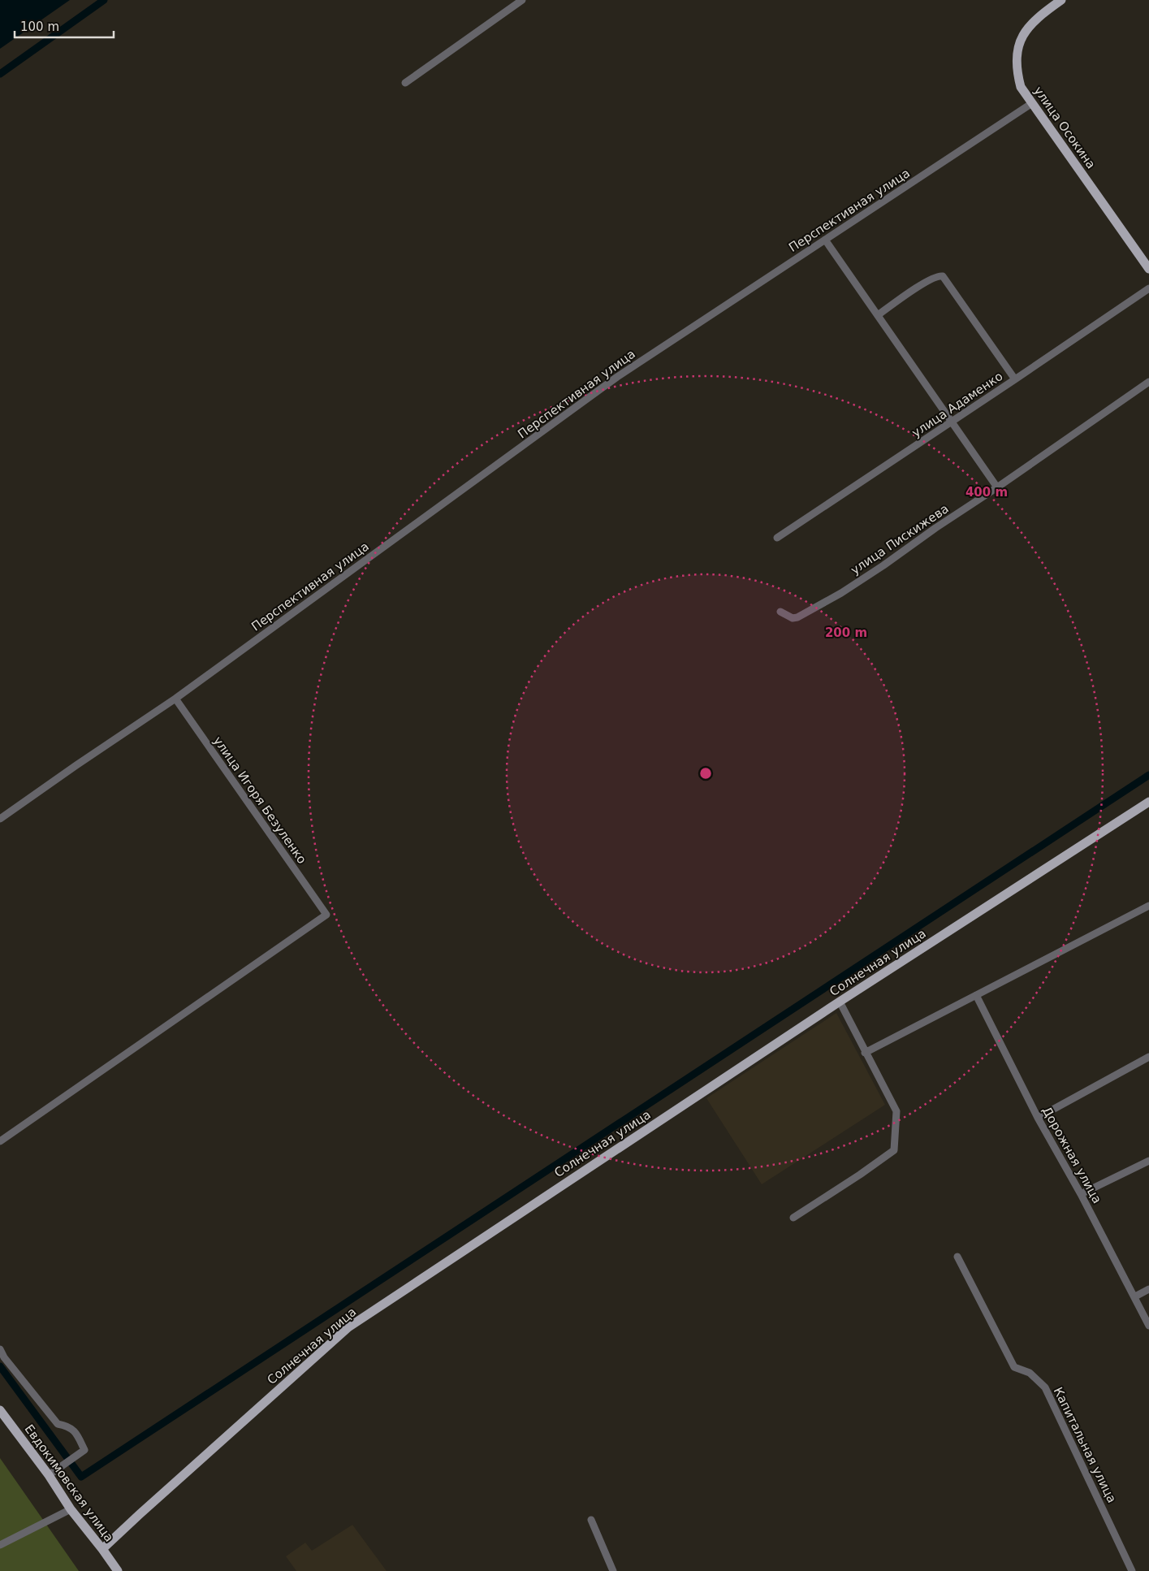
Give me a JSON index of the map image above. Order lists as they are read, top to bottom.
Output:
{
  "streets": {
    "main road": ["улица Осокина", "Солнечная улица", "Евдокимовская улица"],
    "street": [
      "Перспективная улица",
      "улица Адаменко",
      "улица Пискижева",
      "улица Игоря Безуленко",
      "Дорожная улица",
      "Капитальная улица"
    ]
  },
  "crossings": [
    ["улица Осокина", "Перспективная улица"],
    ["Перспективная улица", "улица Игоря Безуленко"],
    ["Солнечная улица", "Евдокимовская улица"]
  ],
  "scale_bar": "100 m",
  "rings": ["400 m", "200 m"]
}
